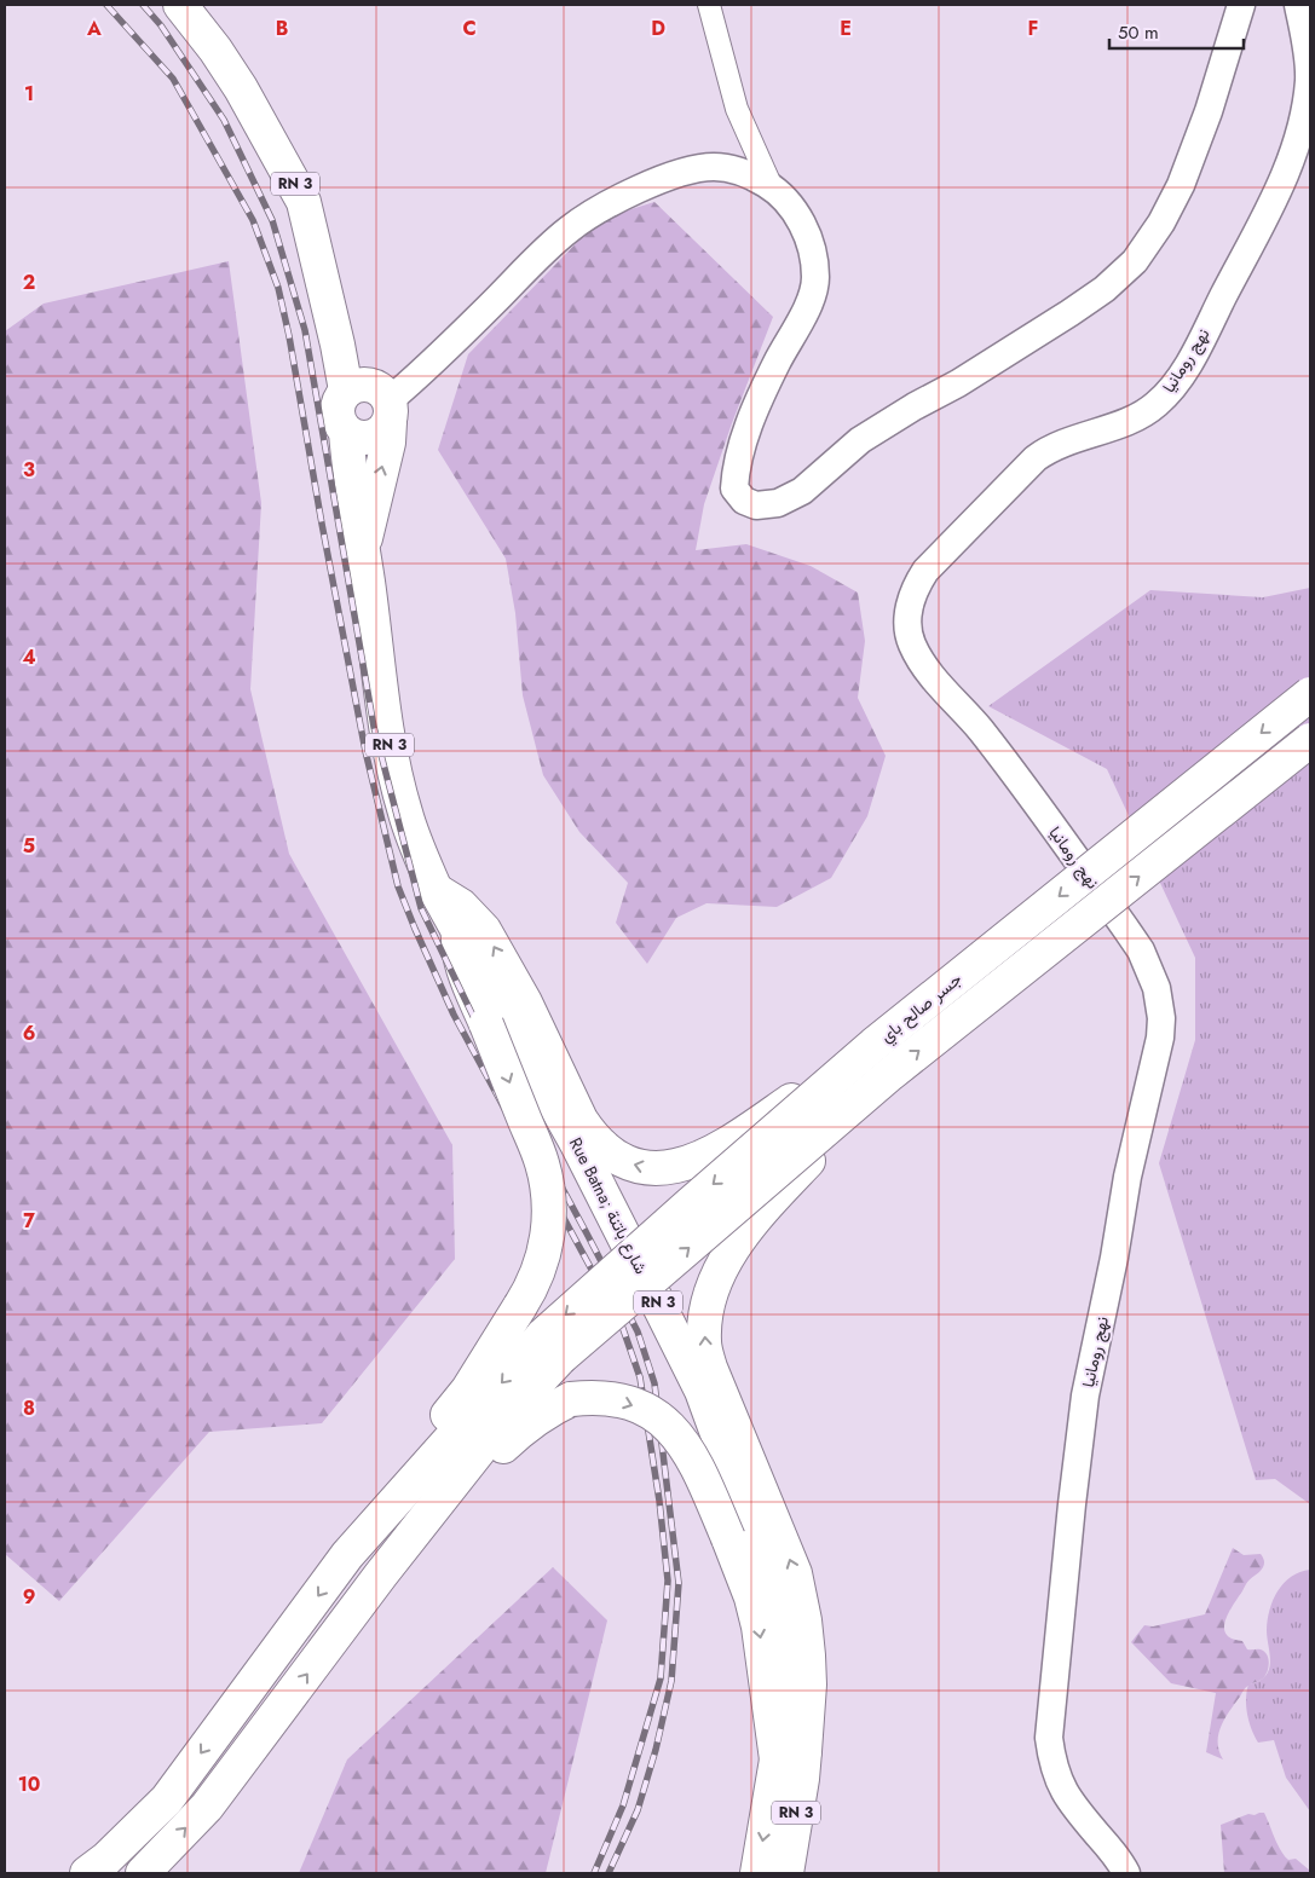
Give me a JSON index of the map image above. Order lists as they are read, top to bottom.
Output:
{
  "streets": {
    "main road": ["RN 3", "جسر صالح باي", "Rue Batna; شارع باتنة"],
    "street": ["نهج رومانيا"]
  },
  "crossings": [
    ["RN 3", "Rue Batna; شارع باتنة"]
  ],
  "scale_bar": "50 m",
  "grid": {
    "columns": [
      "A",
      "B",
      "C",
      "D",
      "E",
      "F"
    ],
    "rows": [
      "1",
      "2",
      "3",
      "4",
      "5",
      "6",
      "7",
      "8",
      "9",
      "10"
    ]
  }
}
